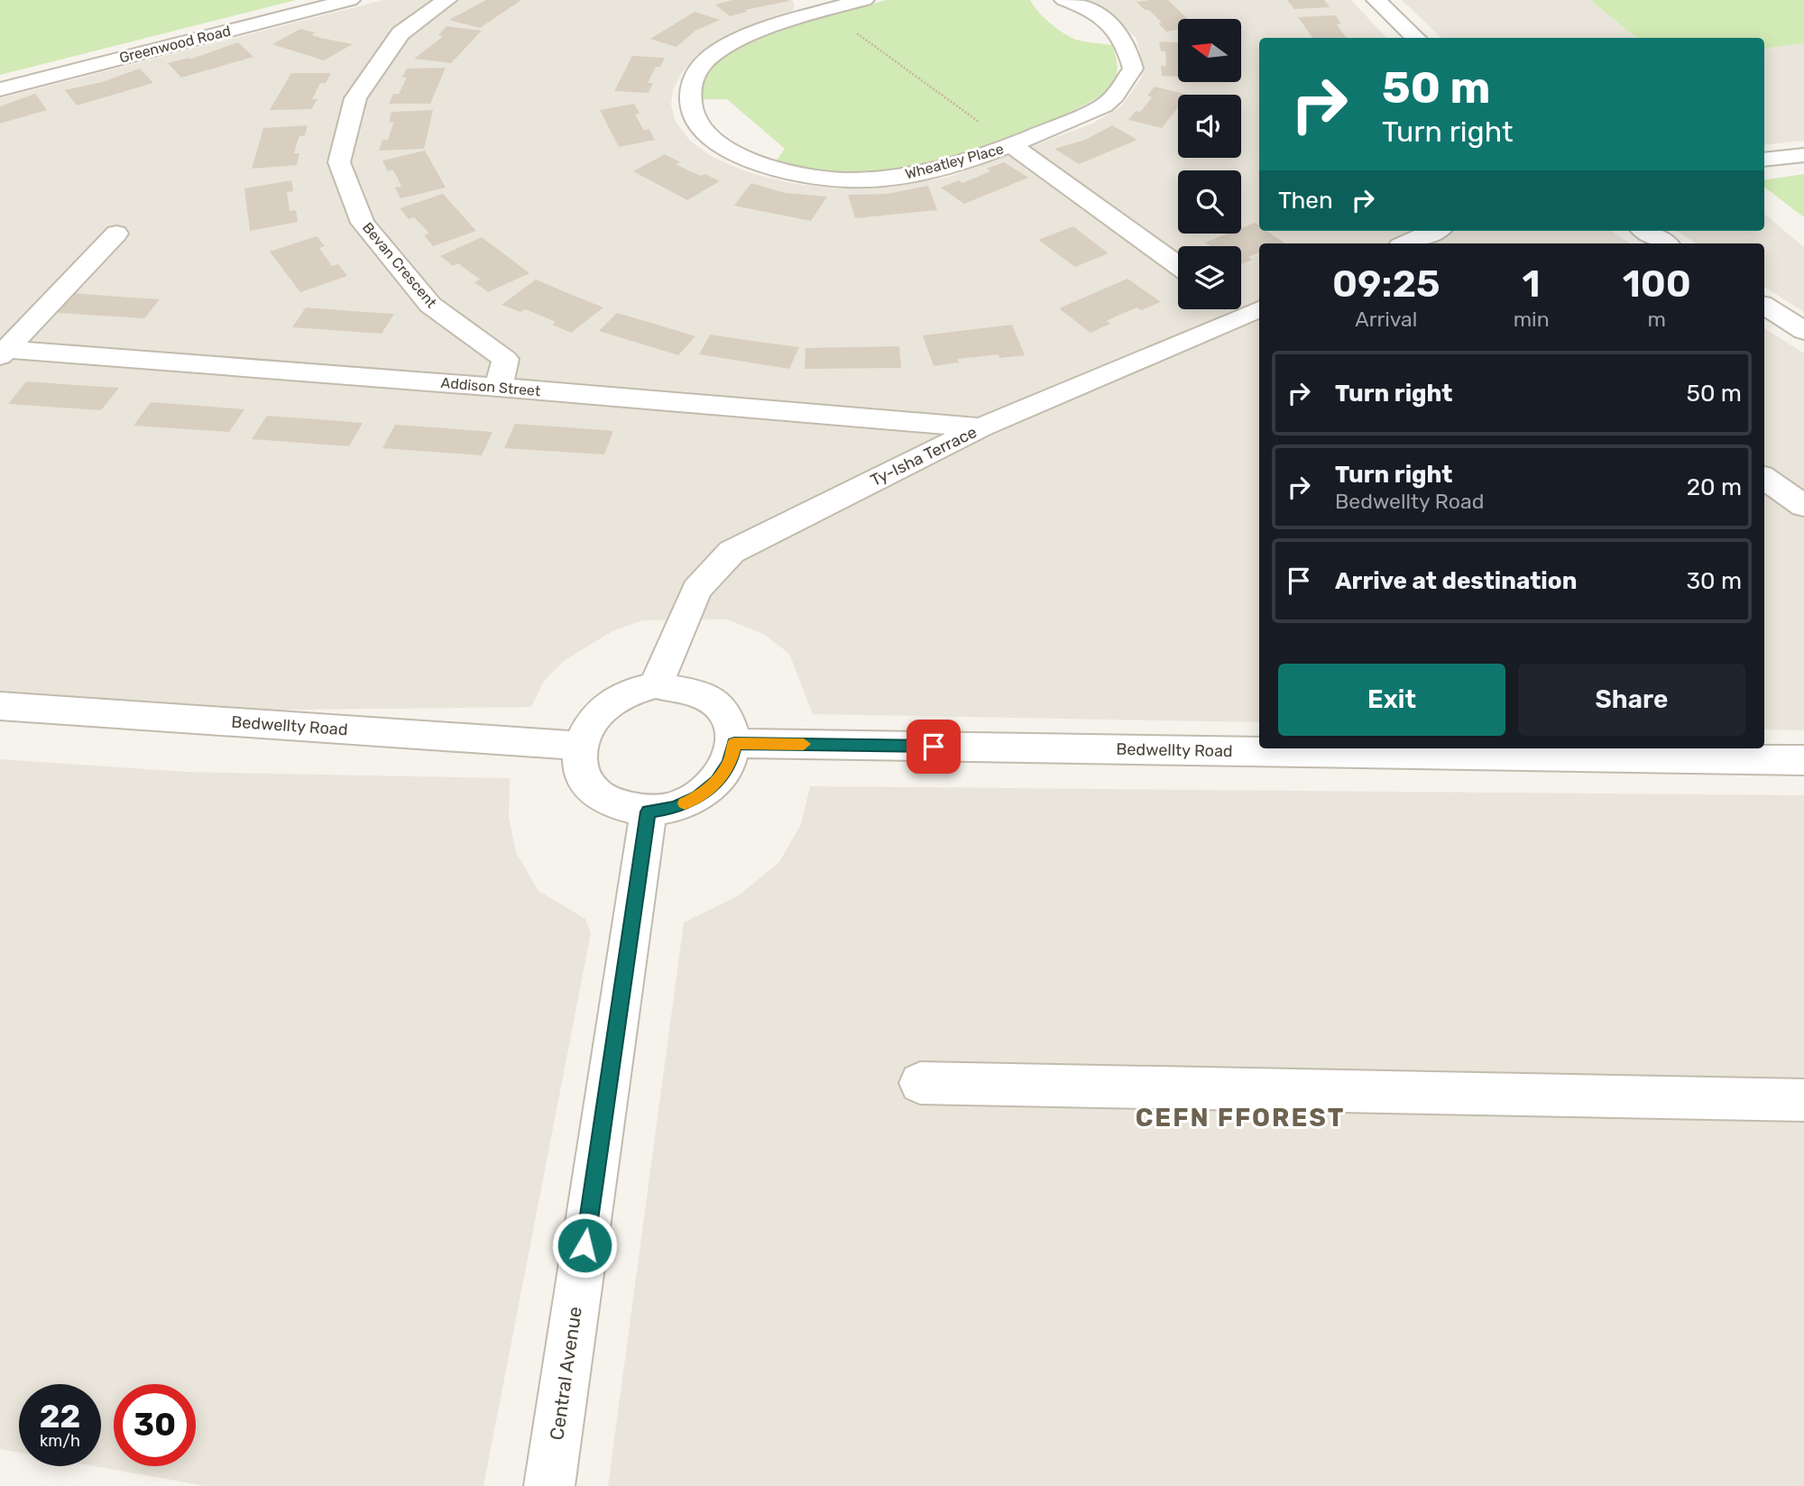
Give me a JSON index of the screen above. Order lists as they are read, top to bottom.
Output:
{
  "streets": {
    "street": [
      "Greenwood Road",
      "Wheatley Place",
      "Bevan Crescent",
      "Addison Street",
      "Ty-Isha Terrace",
      "Bedwellty Road",
      "Central Avenue"
    ]
  },
  "crossings": [
    ["Bevan Crescent", "Addison Street"],
    ["Addison Street", "Ty-Isha Terrace"],
    ["Ty-Isha Terrace", "Bedwellty Road"],
    ["Ty-Isha Terrace", "Central Avenue"],
    ["Bedwellty Road", "Central Avenue"]
  ],
  "districts": ["CEFN FFOREST"],
  "north": "left",
  "page": {
    "turn": ["50 m", "Turn right"],
    "then": "Then",
    "eta": [
      "09:25",
      "Arrival",
      "1",
      "min",
      "100",
      "m"
    ],
    "list": [
      {
        "name": "Turn right",
        "value": "50 m"
      },
      {
        "name": "Turn right",
        "note": "Bedwellty Road",
        "value": "20 m"
      },
      {
        "name": "Arrive at destination",
        "value": "30 m"
      }
    ],
    "buttons": ["Exit", "Share"],
    "speed": "22 km/h",
    "limit": "30"
  }
}
